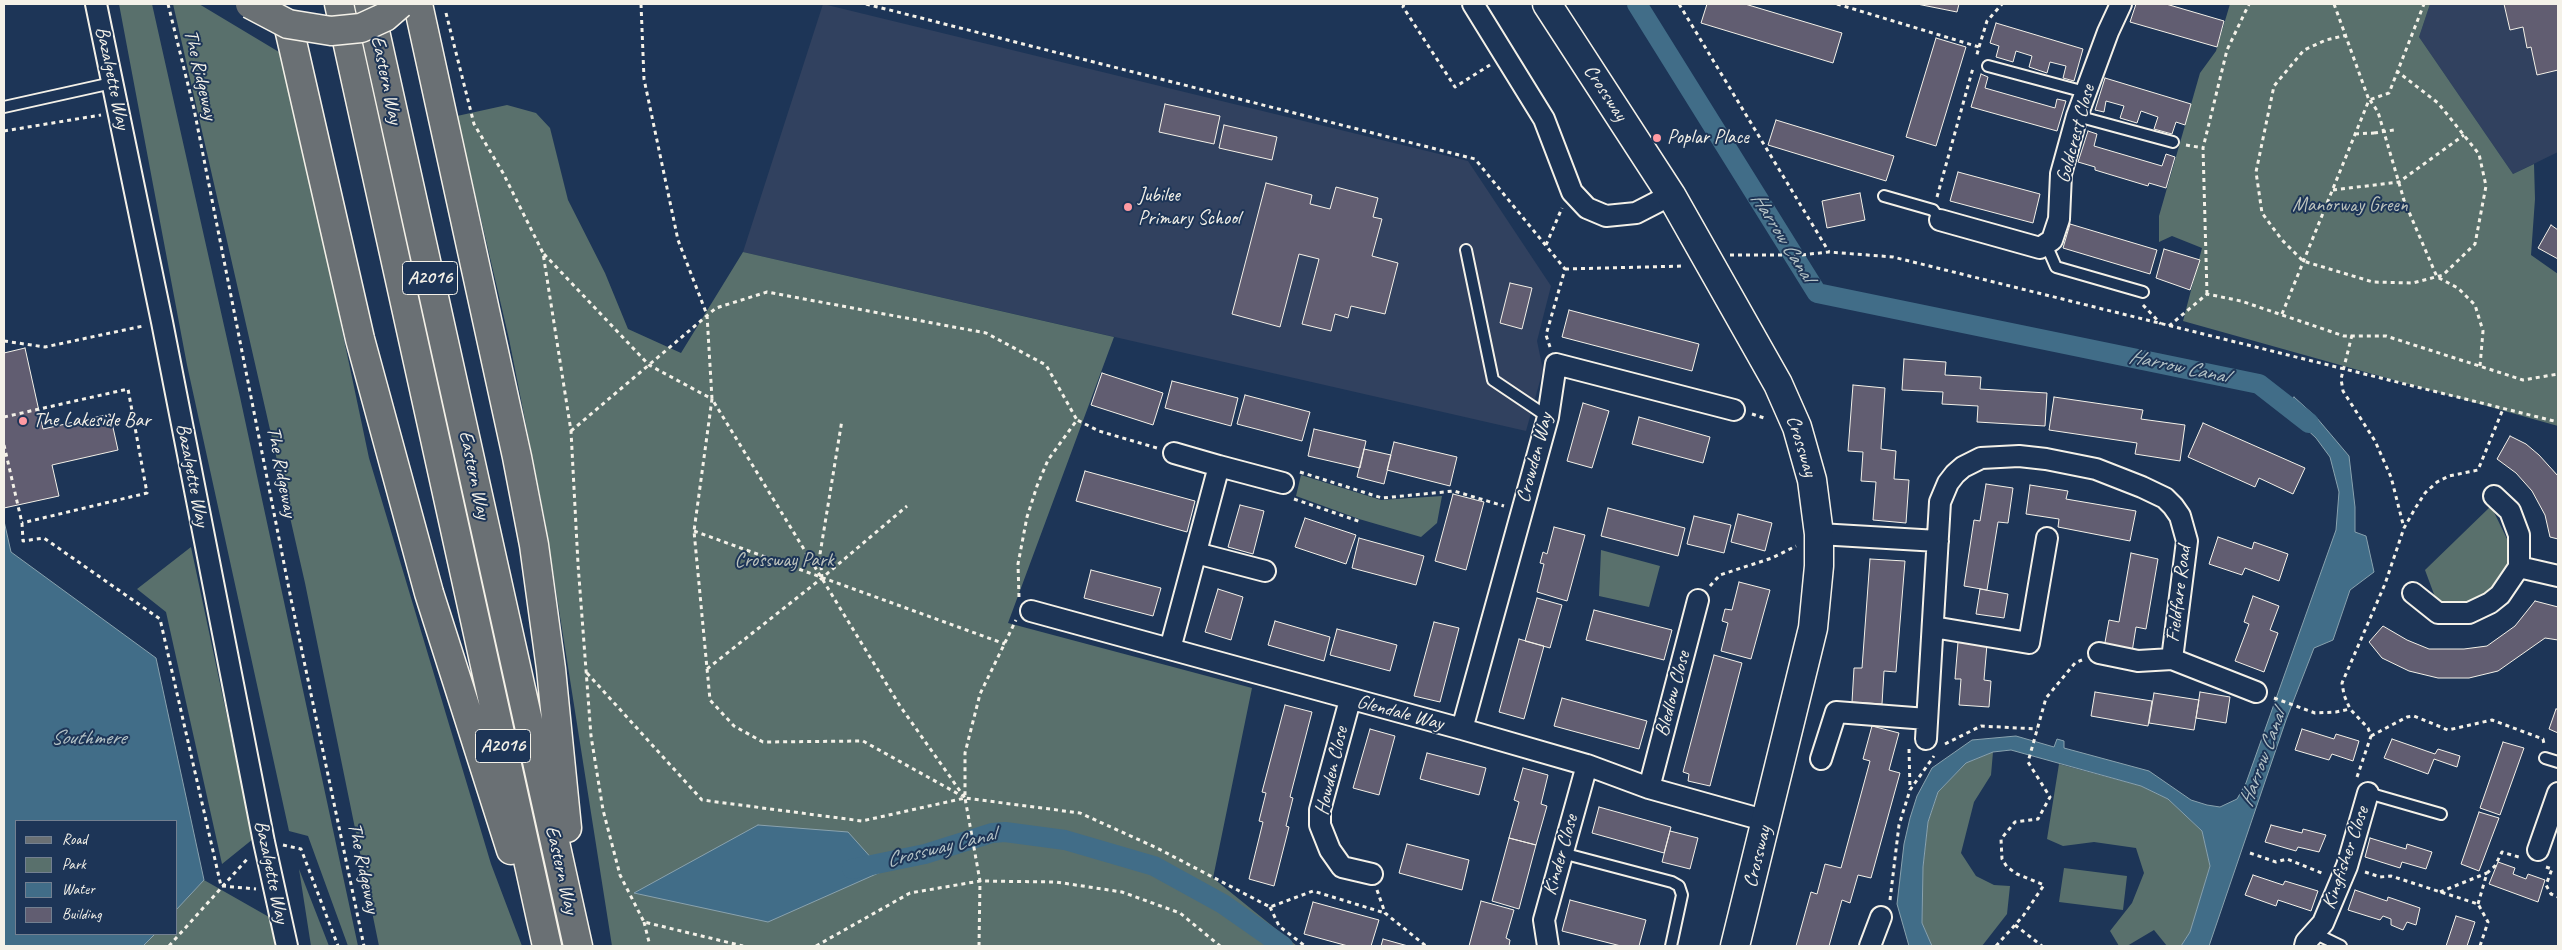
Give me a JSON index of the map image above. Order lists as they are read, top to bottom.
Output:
{
  "streets": {
    "main road": ["Eastern Way", "A2016"],
    "street": [
      "Bazalgette Way",
      "Crossway",
      "Goldcrest Close",
      "Crowden Way",
      "Fieldfare Road",
      "Bledlow Close",
      "Glendale Way",
      "Howden Close",
      "Kinder Close",
      "Kingfisher Close"
    ],
    "path": ["The Ridgeway"]
  },
  "crossings": [
    ["Crossway", "Glendale Way"],
    ["Crowden Way", "Glendale Way"],
    ["Bledlow Close", "Glendale Way"],
    ["Glendale Way", "Howden Close"],
    ["Glendale Way", "Kinder Close"]
  ],
  "water": ["Harrow Canal", "Southmere", "Crossway Canal"],
  "parks": ["Manorway Green", "Crossway Park"],
  "places": ["Poplar Place", "Jubilee Primary School", "The Lakeside Bar"],
  "legend": [
    "Road",
    "Park",
    "Water",
    "Building"
  ]
}
